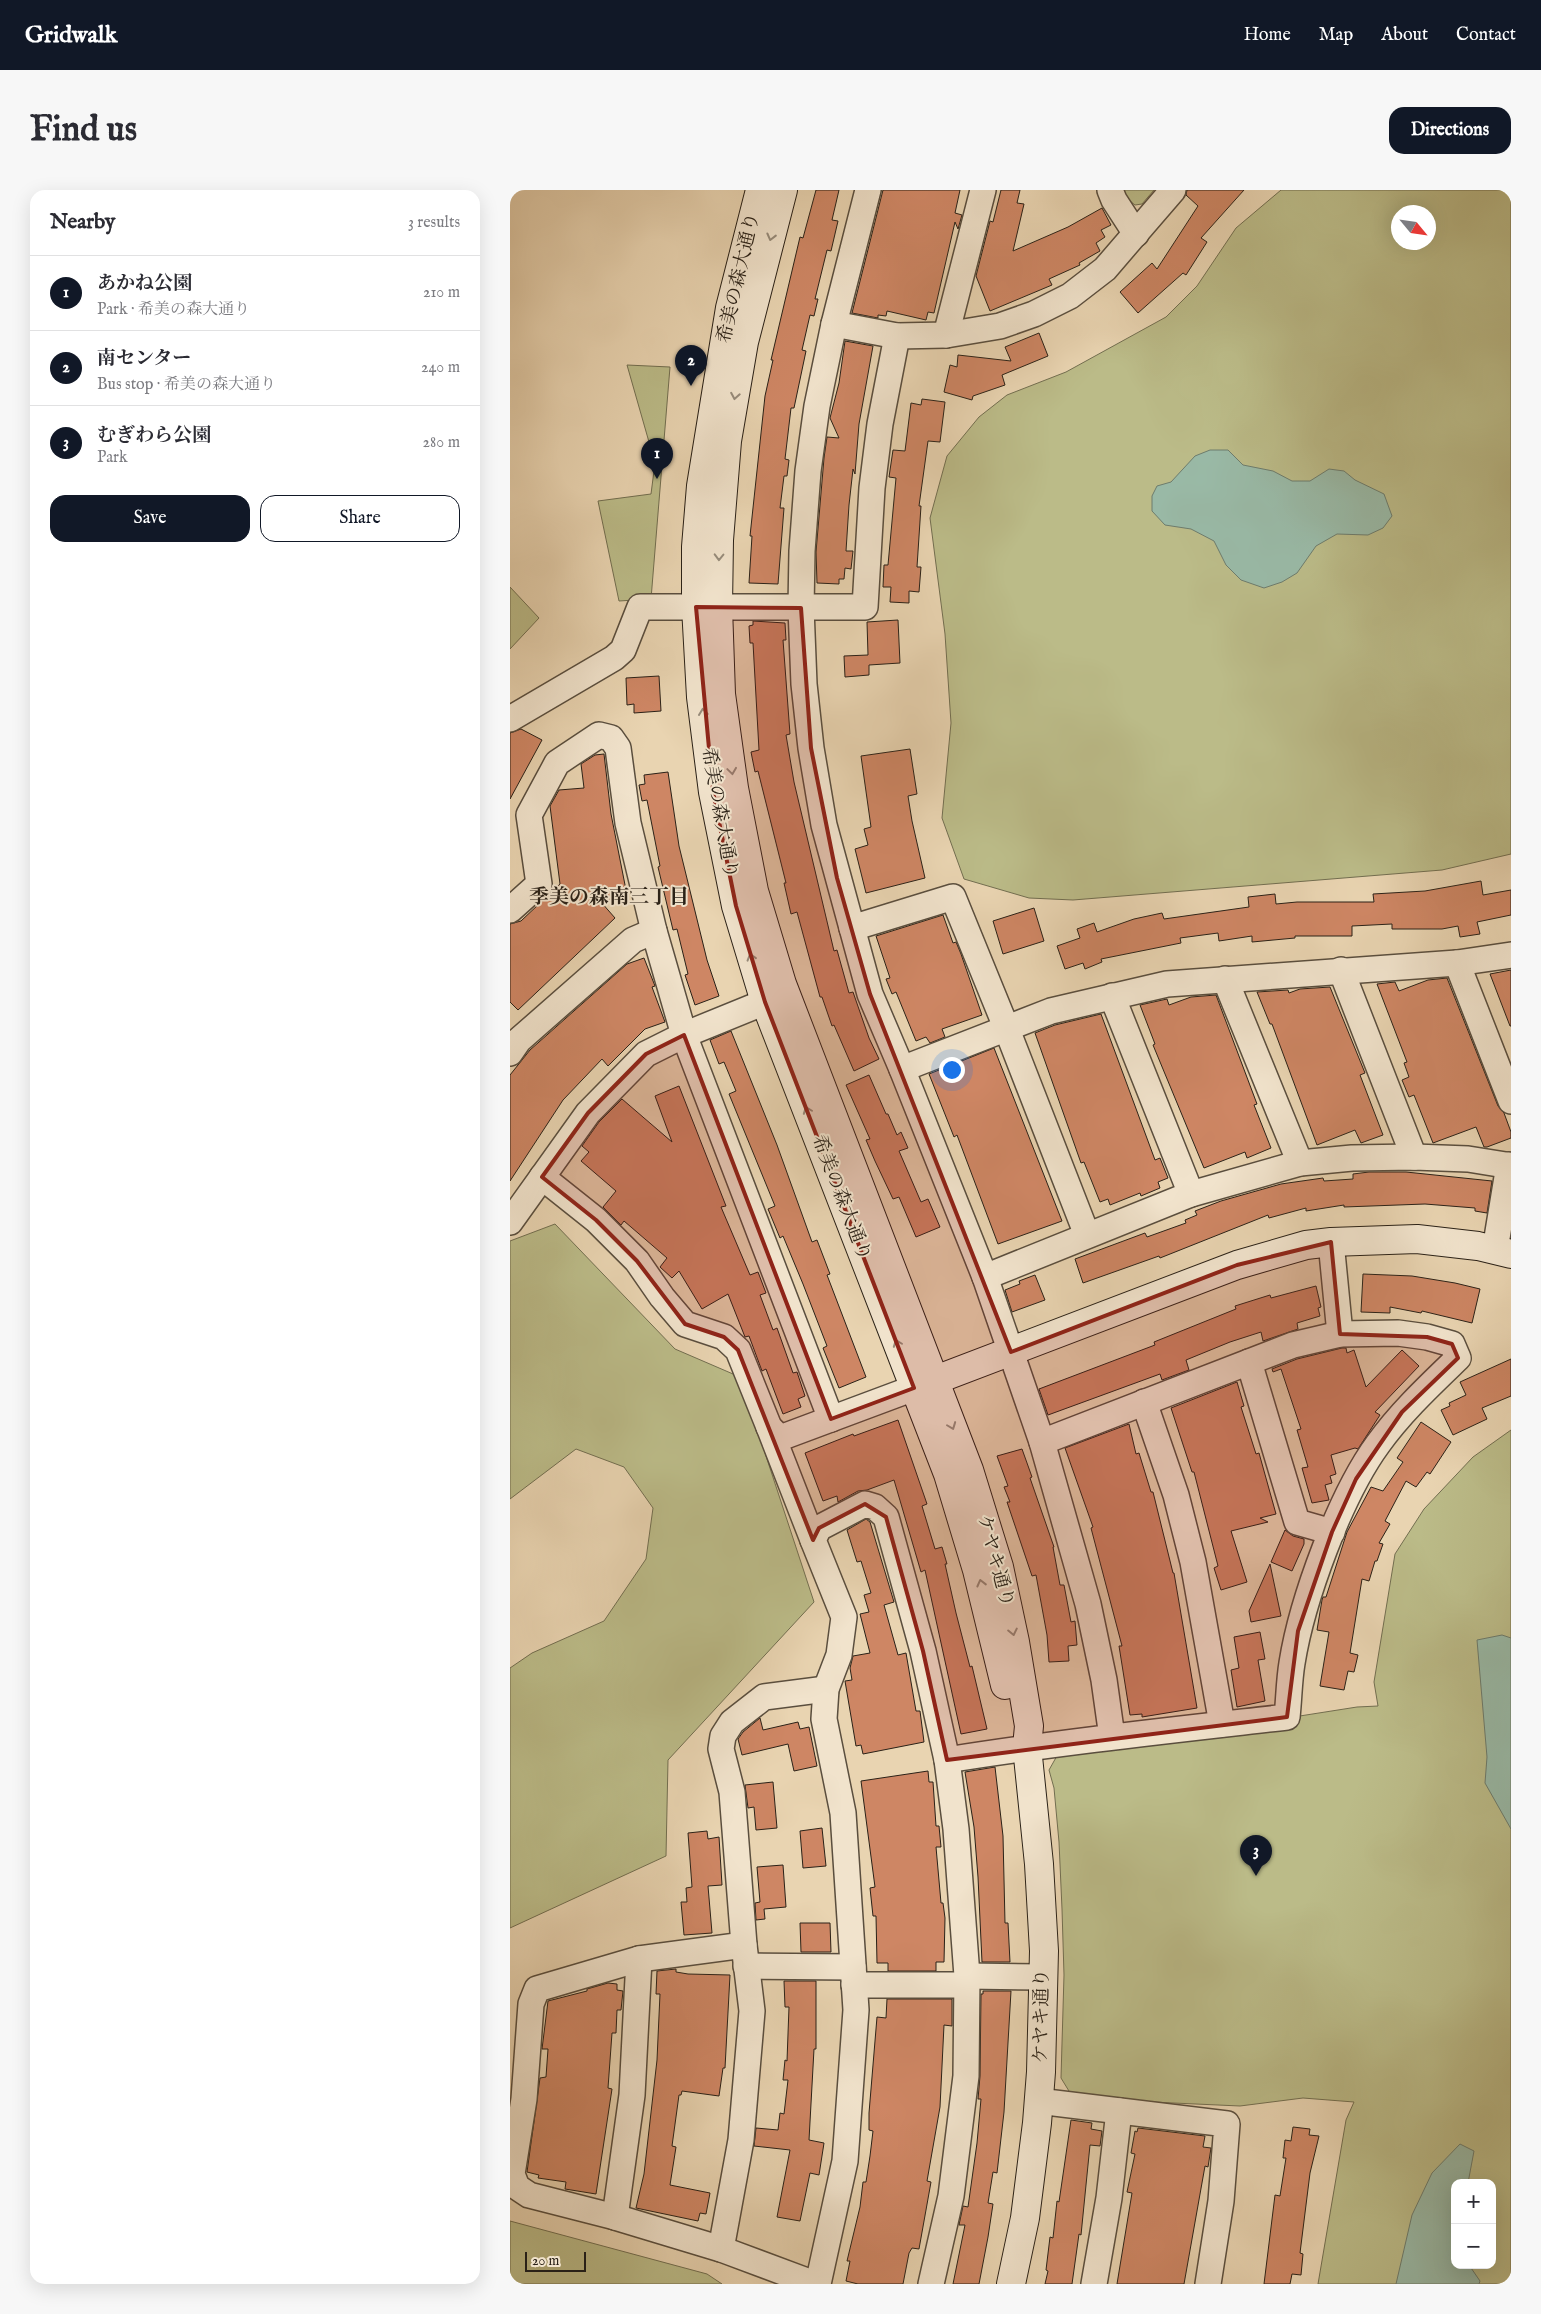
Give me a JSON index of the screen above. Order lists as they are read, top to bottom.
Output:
{
  "streets": {
    "street": ["希美の森大通り", "ケヤキ通り"]
  },
  "crossings": [
    ["希美の森大通り", "ケヤキ通り"]
  ],
  "districts": ["季美の森南三丁目"],
  "scale_bar": "20 m",
  "north": "bottom right",
  "page": {
    "header": "Gridwalk",
    "nav": [
      "Home",
      "Map",
      "About",
      "Contact"
    ],
    "buttons": [
      "Directions",
      ["Save", "Share"]
    ],
    "title": "Find us",
    "heading": ["Nearby", "3 results"],
    "list": [
      {
        "mark": "1",
        "name": "あかね公園",
        "note": "Park · 希美の森大通り",
        "value": "210 m"
      },
      {
        "mark": "2",
        "name": "南センター",
        "note": "Bus stop · 希美の森大通り",
        "value": "240 m"
      },
      {
        "mark": "3",
        "name": "むぎわら公園",
        "note": "Park",
        "value": "280 m"
      }
    ],
    "pins": ["2", "1", "3"],
    "map_buttons": ["+", "−"],
    "scale": "20 m"
  }
}
